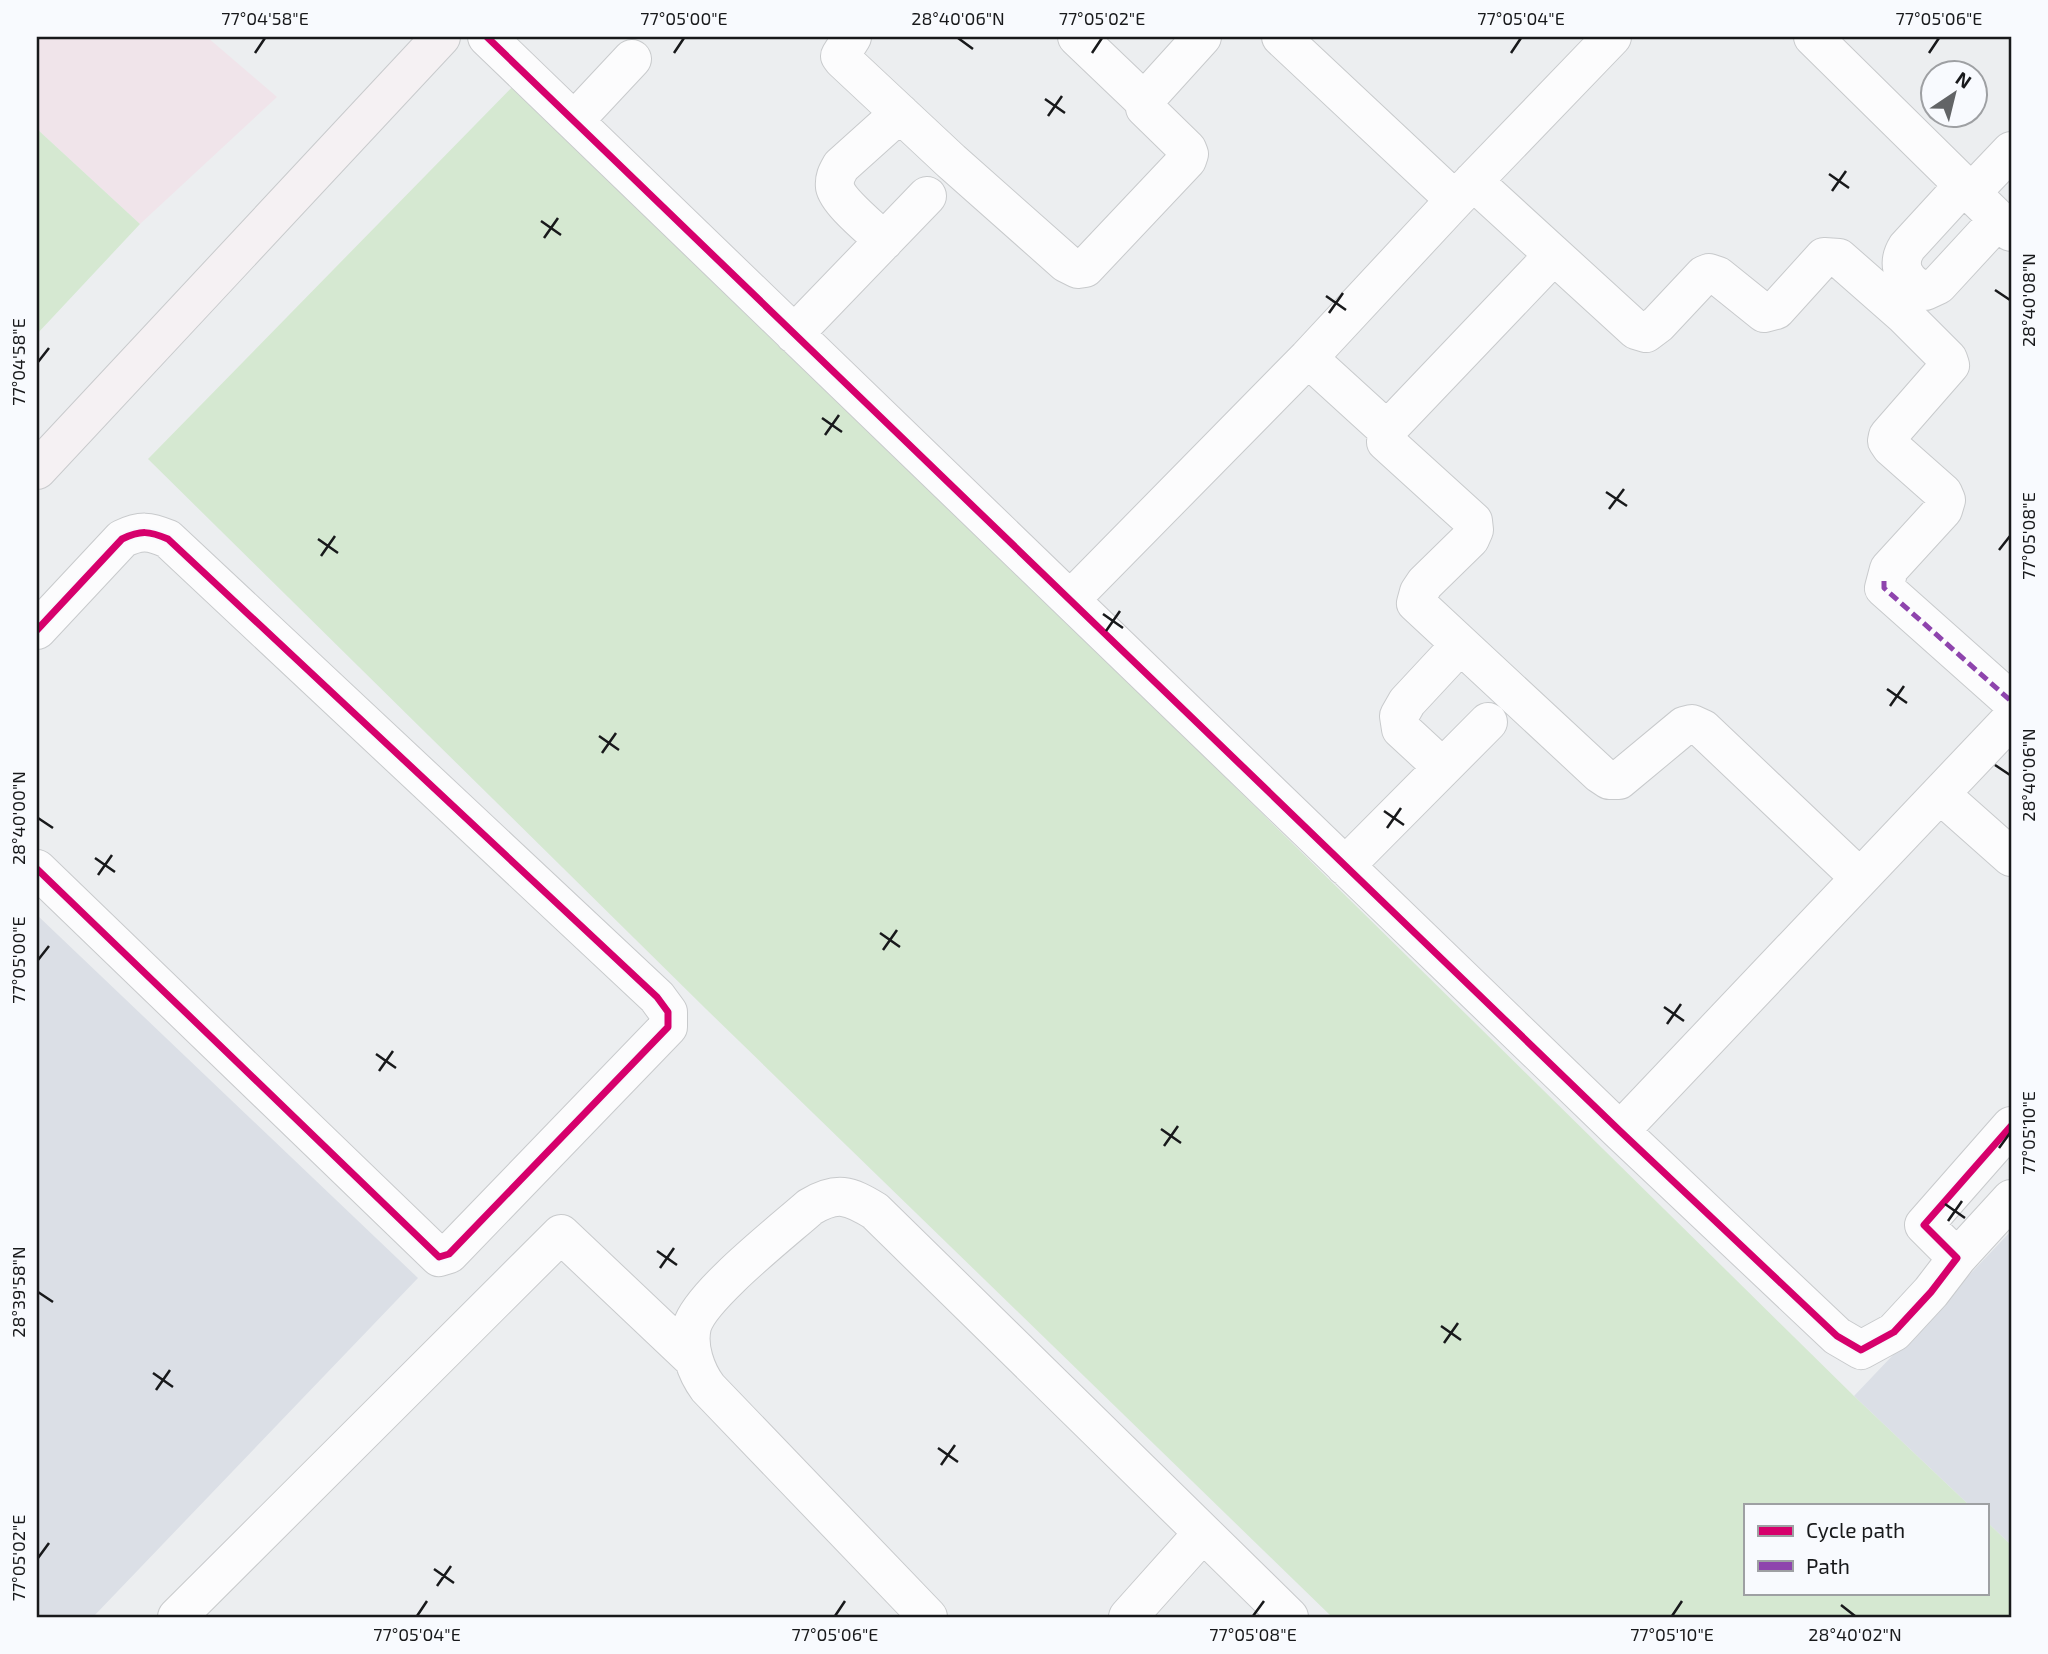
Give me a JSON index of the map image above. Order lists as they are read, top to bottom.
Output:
{
  "legend": ["Cycle path", "Path"],
  "north": "top right",
  "coordinates": [
    "77°04'58\"E",
    "77°05'00\"E",
    "28°40'06\"N",
    "77°05'02\"E",
    "77°05'04\"E",
    "77°05'06\"E",
    "28°40'08\"N",
    "77°05'08\"E",
    "28°40'00\"N",
    "77°05'10\"E",
    "28°39'58\"N",
    "28°40'02\"N"
  ]
}
